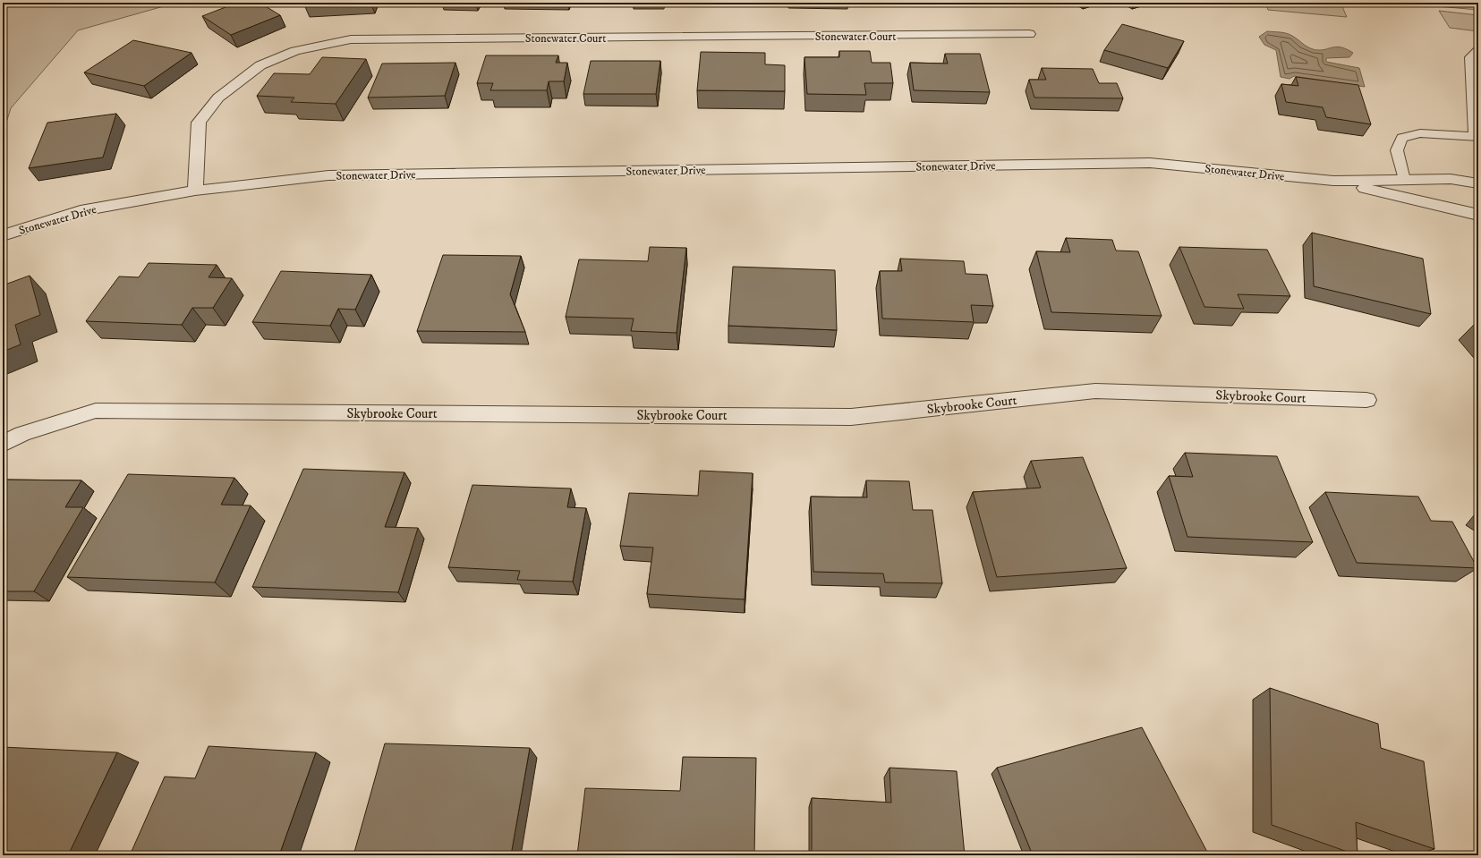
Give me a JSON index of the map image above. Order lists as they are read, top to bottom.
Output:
{
  "streets": {
    "street": ["Stonewater Court", "Stonewater Drive", "Skybrooke Court"]
  },
  "crossings": [
    ["Stonewater Court", "Stonewater Drive"]
  ]
}
